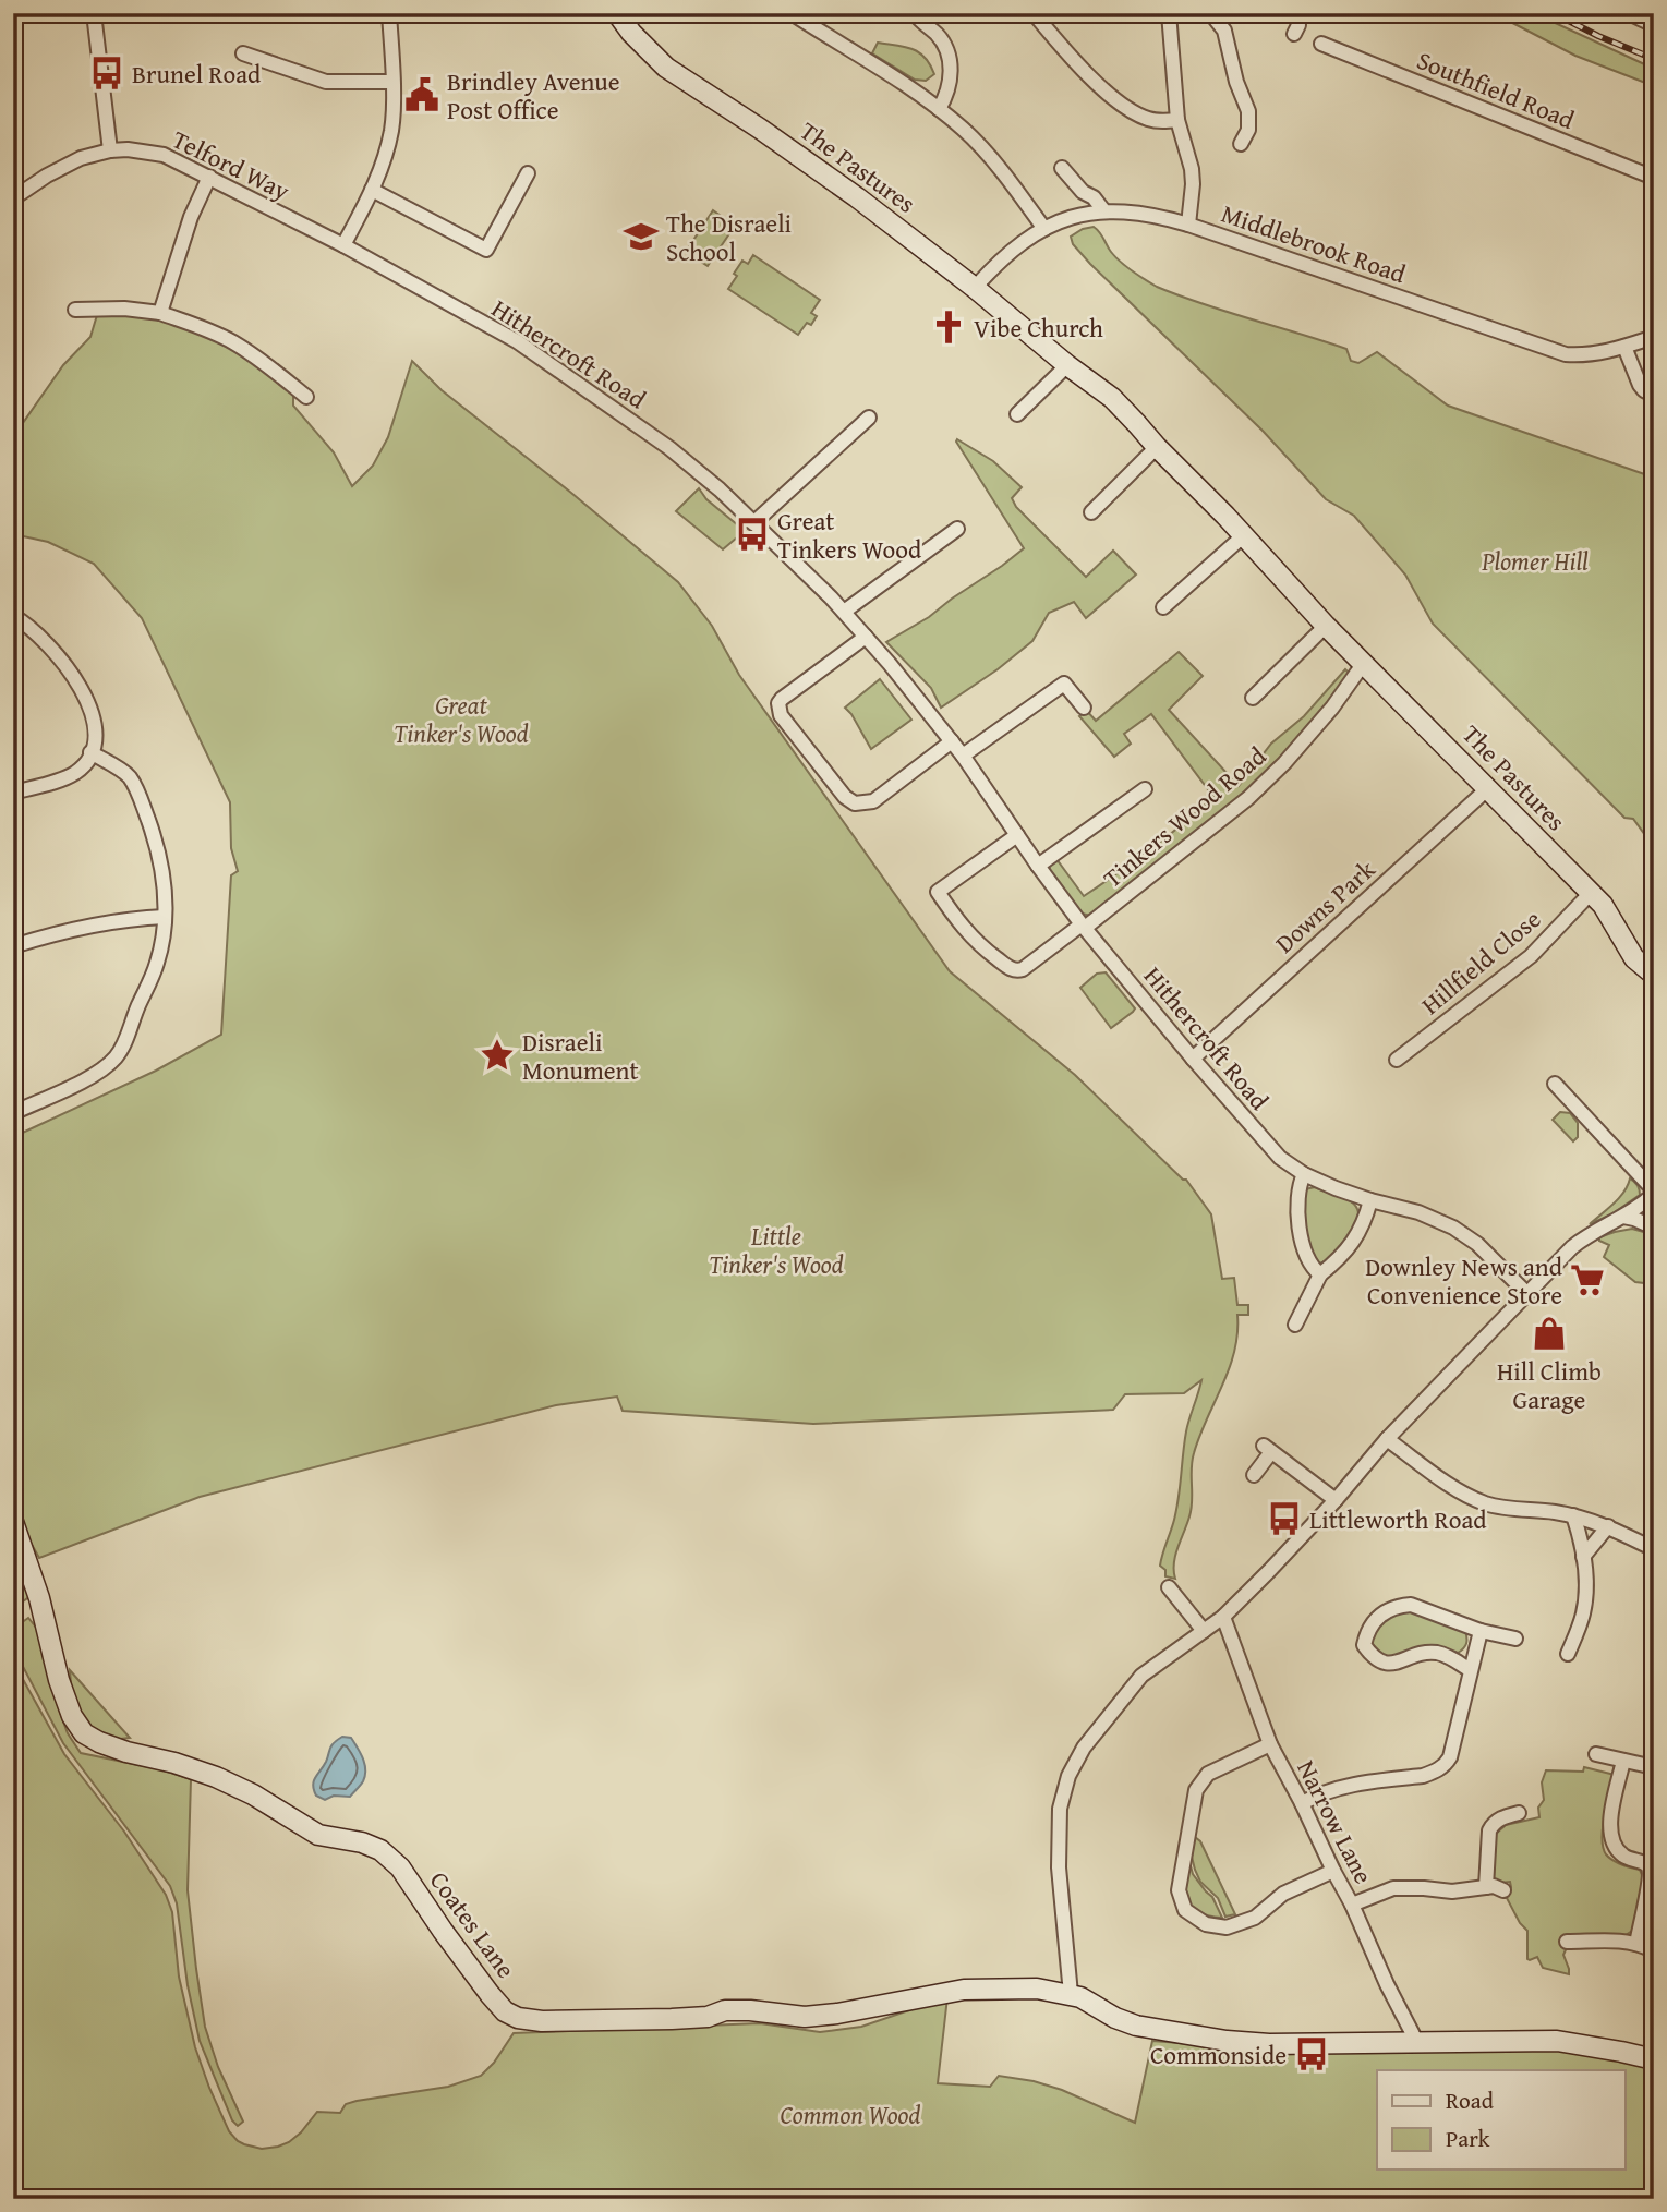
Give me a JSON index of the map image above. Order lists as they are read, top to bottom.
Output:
{
  "streets": {
    "street": [
      "Southfield Road",
      "Telford Way",
      "The Pastures",
      "Middlebrook Road",
      "Hithercroft Road",
      "Tinkers Wood Road",
      "Downs Park",
      "Hillfield Close",
      "Narrow Lane",
      "Coates Lane"
    ]
  },
  "crossings": [
    ["Telford Way", "Hithercroft Road"],
    ["The Pastures", "Middlebrook Road"],
    ["The Pastures", "Tinkers Wood Road"],
    ["The Pastures", "Downs Park"],
    ["The Pastures", "Hillfield Close"],
    ["Hithercroft Road", "Tinkers Wood Road"],
    ["Hithercroft Road", "Downs Park"]
  ],
  "parks": [
    "Plomer Hill",
    "Great Tinker's Wood",
    "Little Tinker's Wood",
    "Common Wood"
  ],
  "places": {
    "bus stop": [
      "Brunel Road",
      "Great Tinkers Wood",
      "Littleworth Road",
      "Commonside"
    ],
    "public building": ["Brindley Avenue Post Office"],
    "school or university": ["The Disraeli School"],
    "church": ["Vibe Church"],
    "place": ["Disraeli Monument"],
    "supermarket": ["Downley News and Convenience Store"],
    "shop": ["Hill Climb Garage"]
  },
  "legend": ["Road", "Park"]
}
